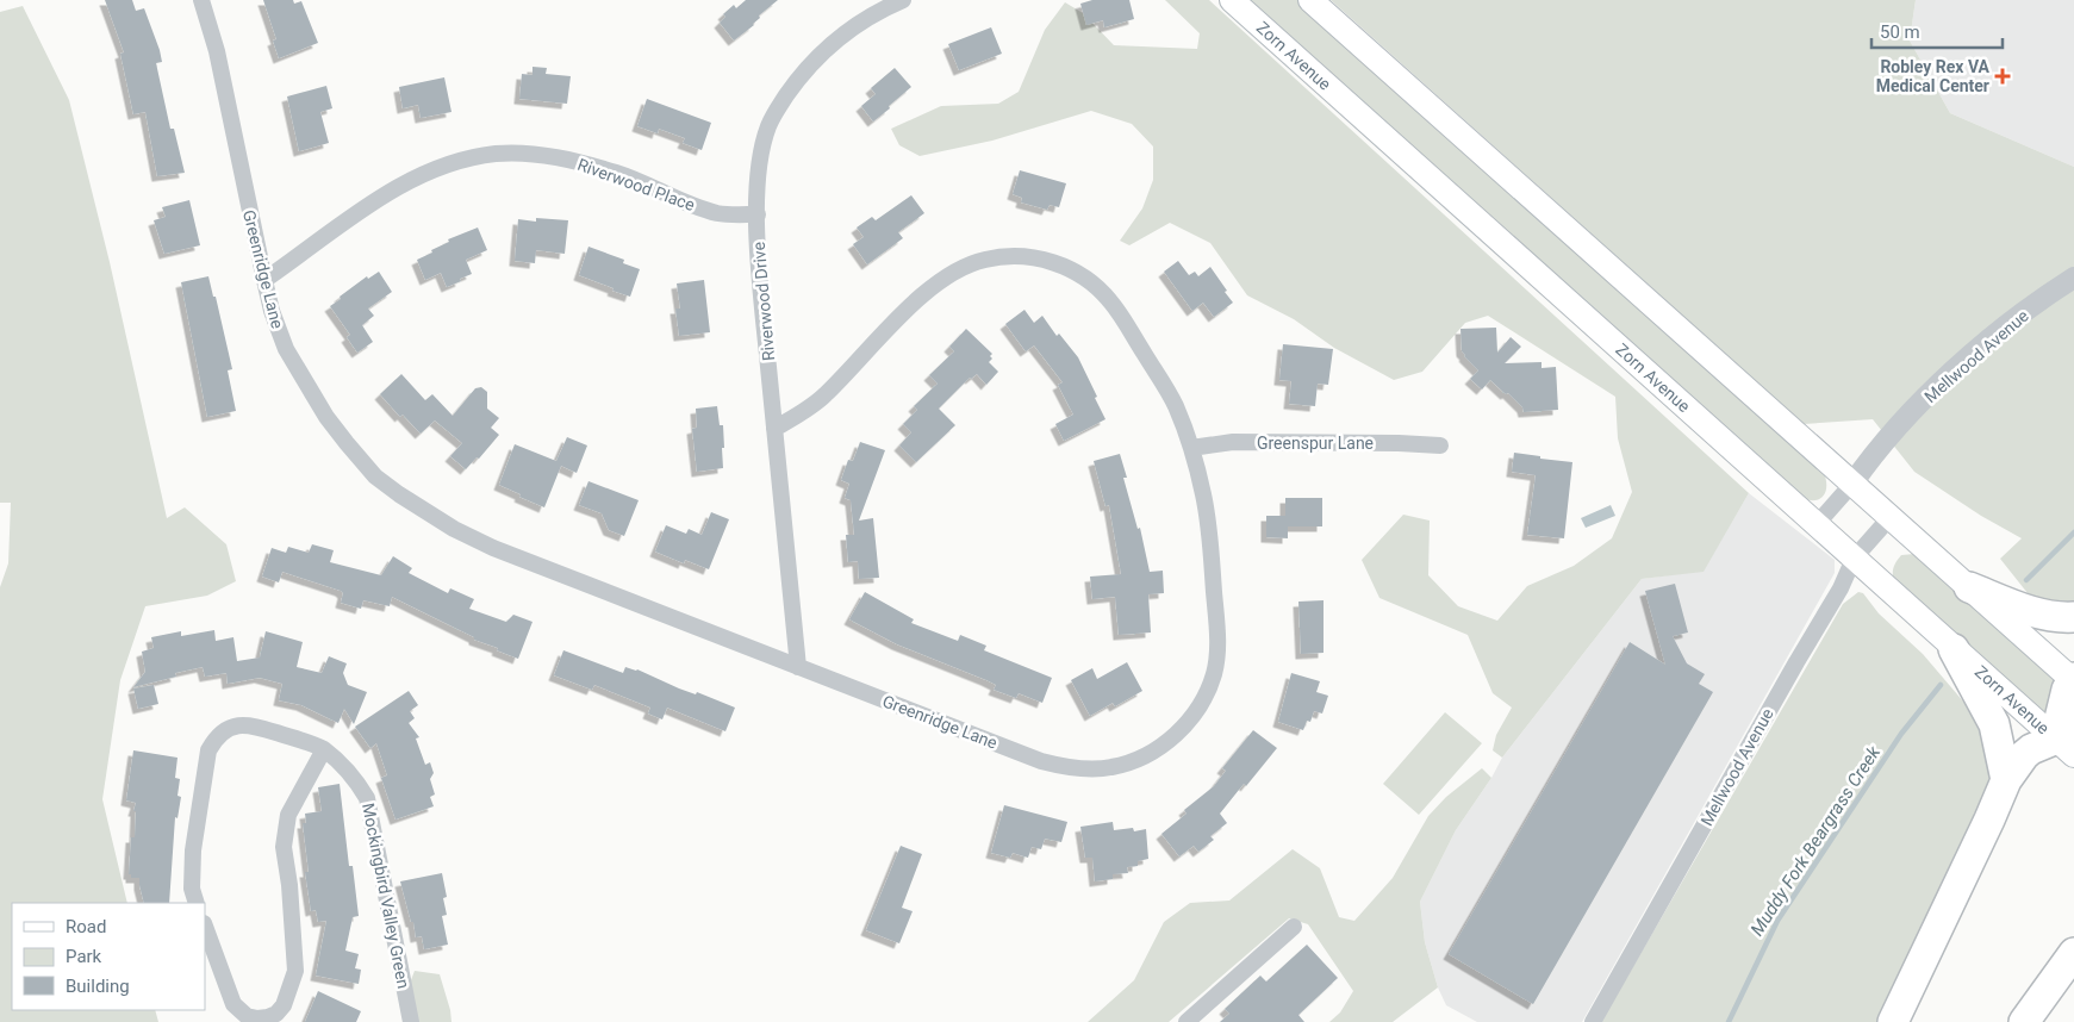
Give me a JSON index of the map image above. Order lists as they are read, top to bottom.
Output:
{
  "streets": {
    "main road": ["Zorn Avenue"],
    "street": [
      "Riverwood Place",
      "Greenridge Lane",
      "Riverwood Drive",
      "Mellwood Avenue",
      "Greenspur Lane",
      "Mockingbird Valley Green"
    ]
  },
  "crossings": [
    ["Zorn Avenue", "Mellwood Avenue"],
    ["Riverwood Place", "Greenridge Lane"],
    ["Riverwood Place", "Riverwood Drive"],
    ["Greenridge Lane", "Riverwood Drive"],
    ["Greenridge Lane", "Greenspur Lane"]
  ],
  "water": ["Muddy Fork Beargrass Creek"],
  "places": {
    "health": ["Robley Rex VA Medical Center"]
  },
  "legend": ["Road", "Park", "Building"],
  "scale_bar": "50 m"
}
